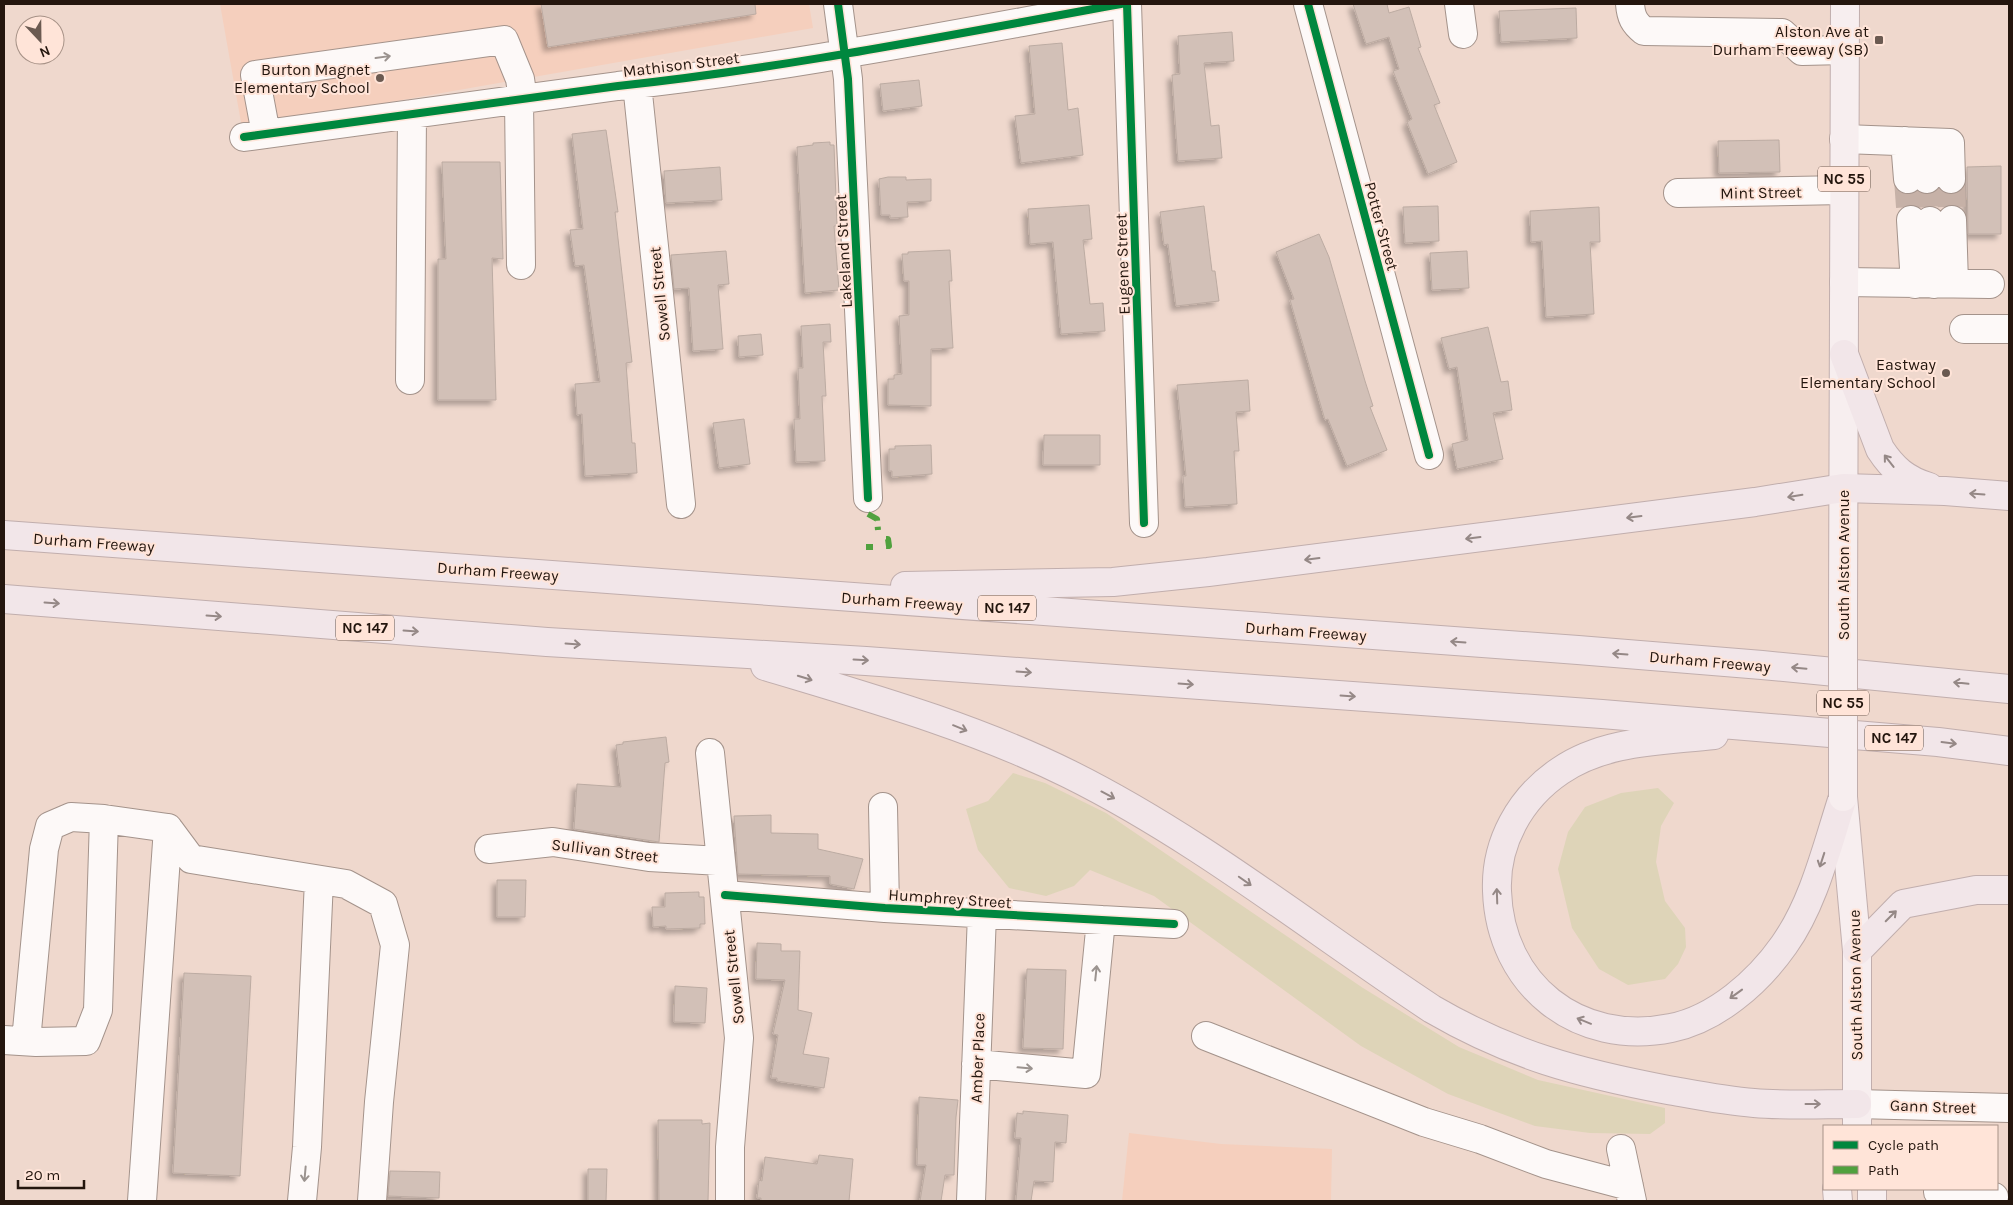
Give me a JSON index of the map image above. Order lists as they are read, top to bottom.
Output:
{
  "streets": {
    "highway": ["Durham Freeway", "NC 147"],
    "main road": ["NC 55", "South Alston Avenue"],
    "street": [
      "Mathison Street",
      "Mint Street",
      "Potter Street",
      "Lakeland Street",
      "Eugene Street",
      "Sowell Street",
      "Sullivan Street",
      "Humphrey Street",
      "Amber Place",
      "Gann Street"
    ]
  },
  "crossings": [
    ["Mathison Street", "Lakeland Street"],
    ["Mathison Street", "Sowell Street"],
    ["Mint Street", "South Alston Avenue"],
    ["Sowell Street", "Sullivan Street"],
    ["Sowell Street", "Humphrey Street"],
    ["South Alston Avenue", "Gann Street"],
    ["Humphrey Street", "Amber Place"]
  ],
  "places": {
    "transit": ["Alston Ave at Durham Freeway (SB)"],
    "other": ["Burton Magnet Elementary School", "Eastway Elementary School"]
  },
  "legend": ["Cycle path", "Path"],
  "scale_bar": "20 m",
  "north": "bottom"
}
